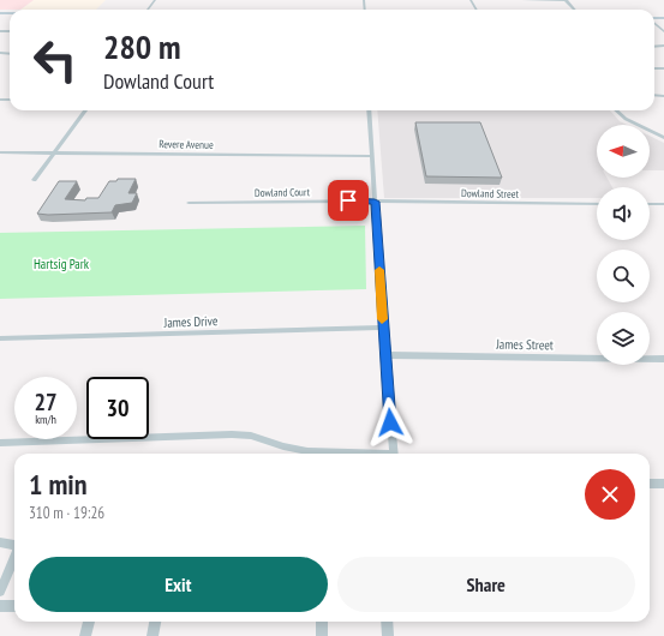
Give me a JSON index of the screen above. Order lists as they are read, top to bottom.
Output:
{
  "streets": {
    "street": [
      "Revere Avenue",
      "Dowland Court",
      "Dowland Street",
      "James Drive",
      "James Street"
    ]
  },
  "crossings": [
    ["Dowland Court", "Dowland Street"]
  ],
  "parks": ["Hartsig Park"],
  "north": "left",
  "page": {
    "turn": ["280 m", "Dowland Court"],
    "speed": "27 km/h",
    "limit": "30",
    "heading": ["1 min", "310 m · 19:26"],
    "buttons": ["Exit", "Share"]
  }
}
